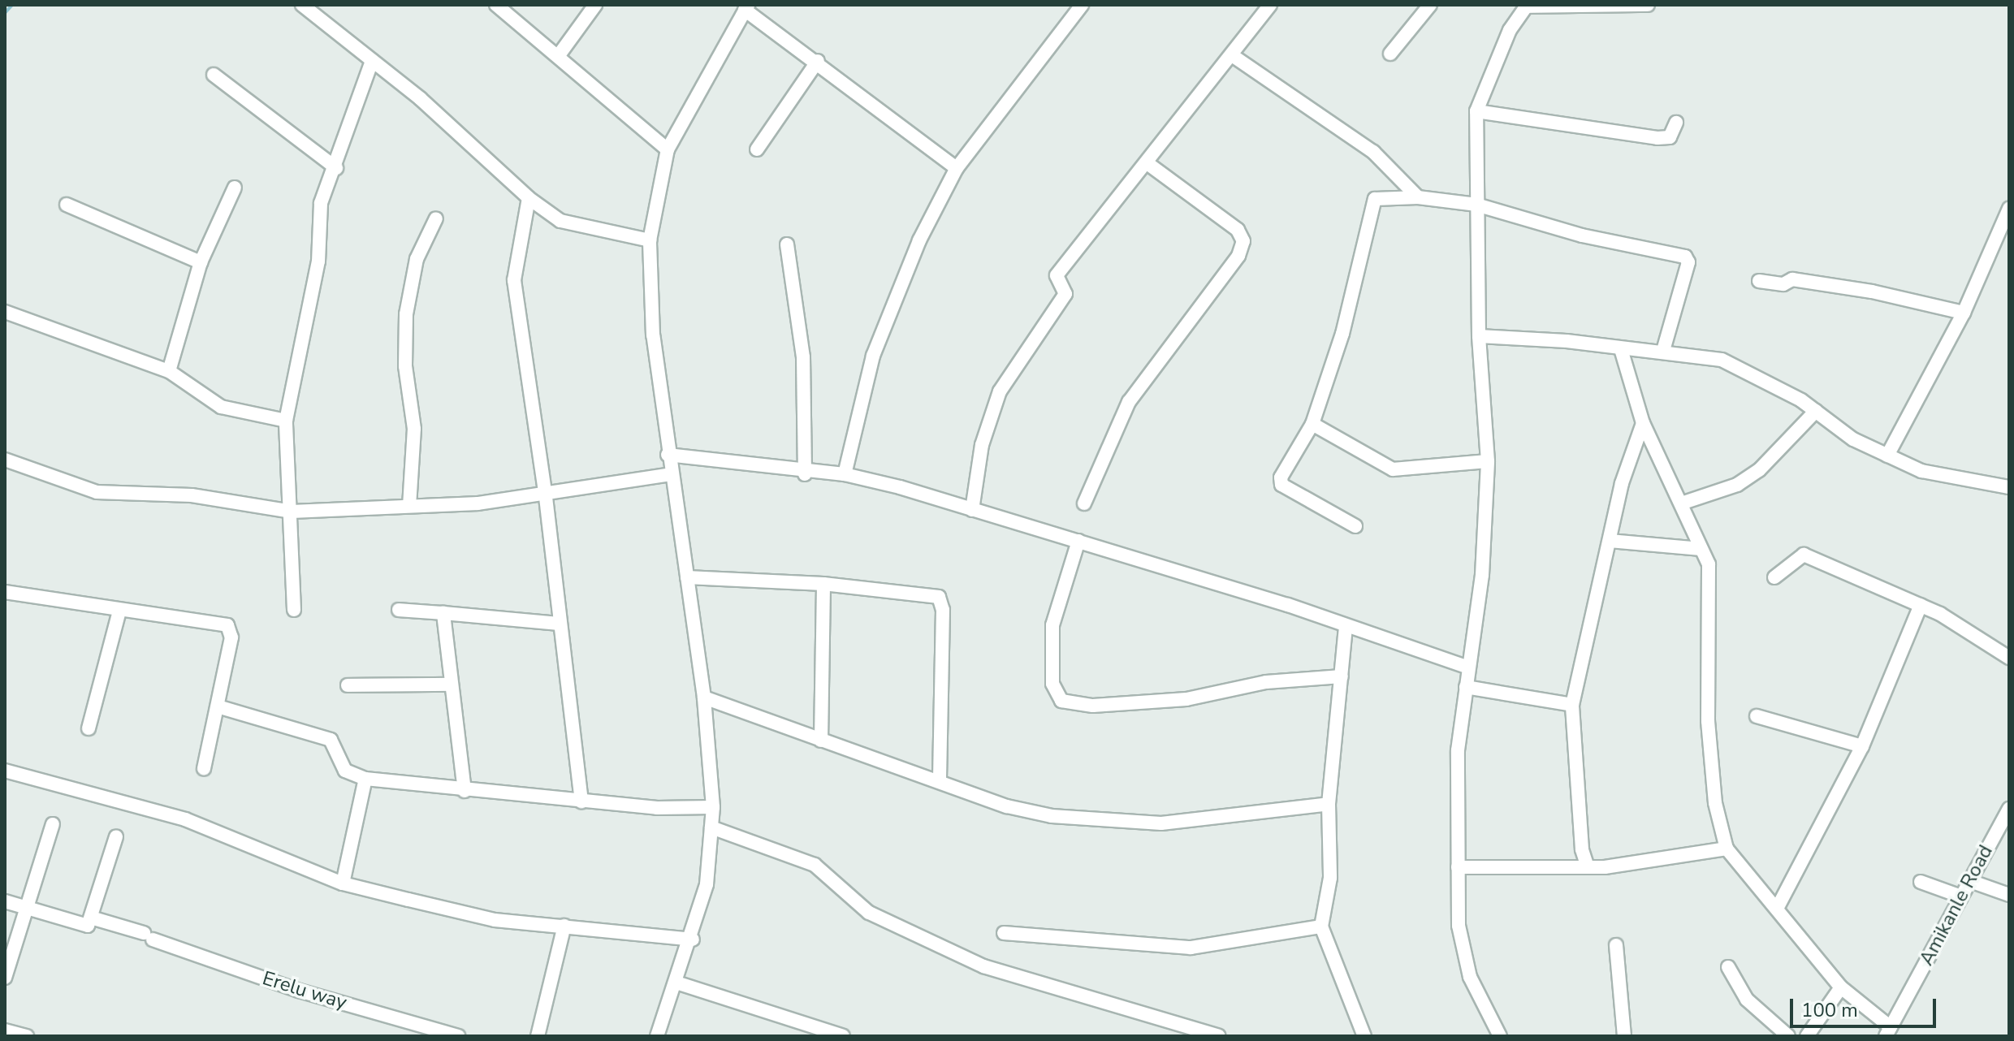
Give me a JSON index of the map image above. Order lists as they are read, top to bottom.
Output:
{
  "streets": {
    "street": ["Amikanle Road", "Erelu way"]
  },
  "scale_bar": "100 m"
}
